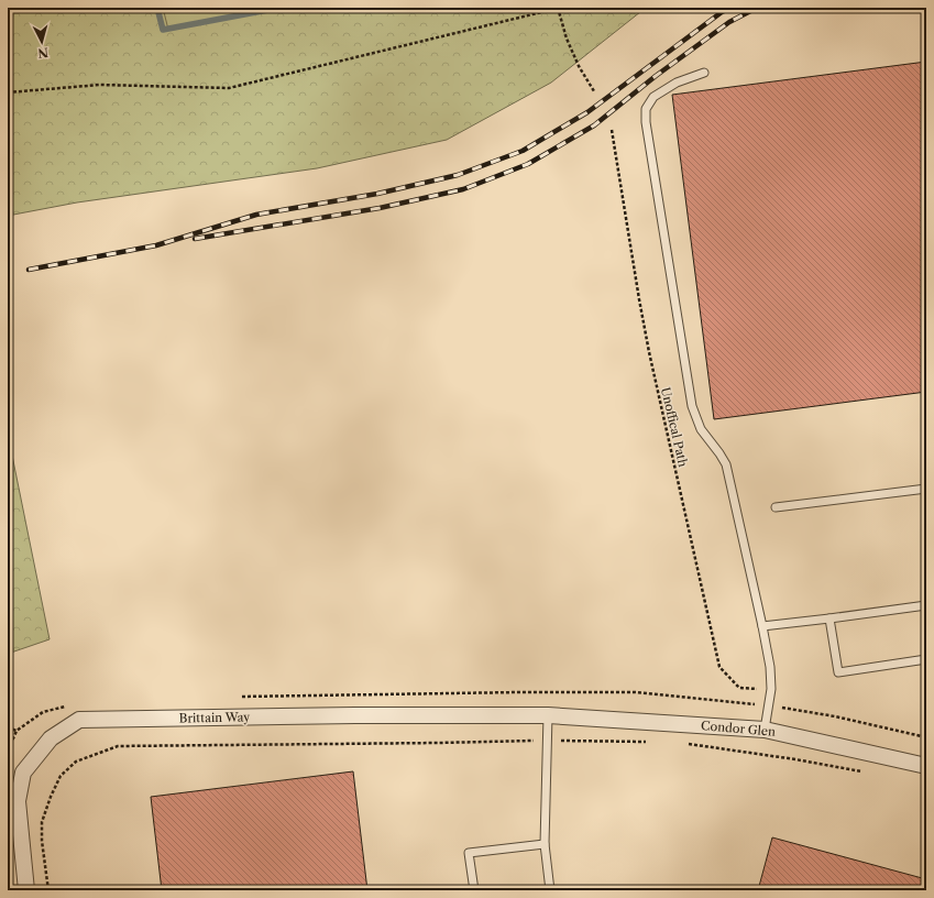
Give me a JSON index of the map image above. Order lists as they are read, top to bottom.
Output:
{
  "streets": {
    "street": ["Brittain Way", "Condor Glen"],
    "path": ["Unoffical Path"]
  },
  "crossings": [
    ["Brittain Way", "Condor Glen"]
  ],
  "north": "bottom"
}
